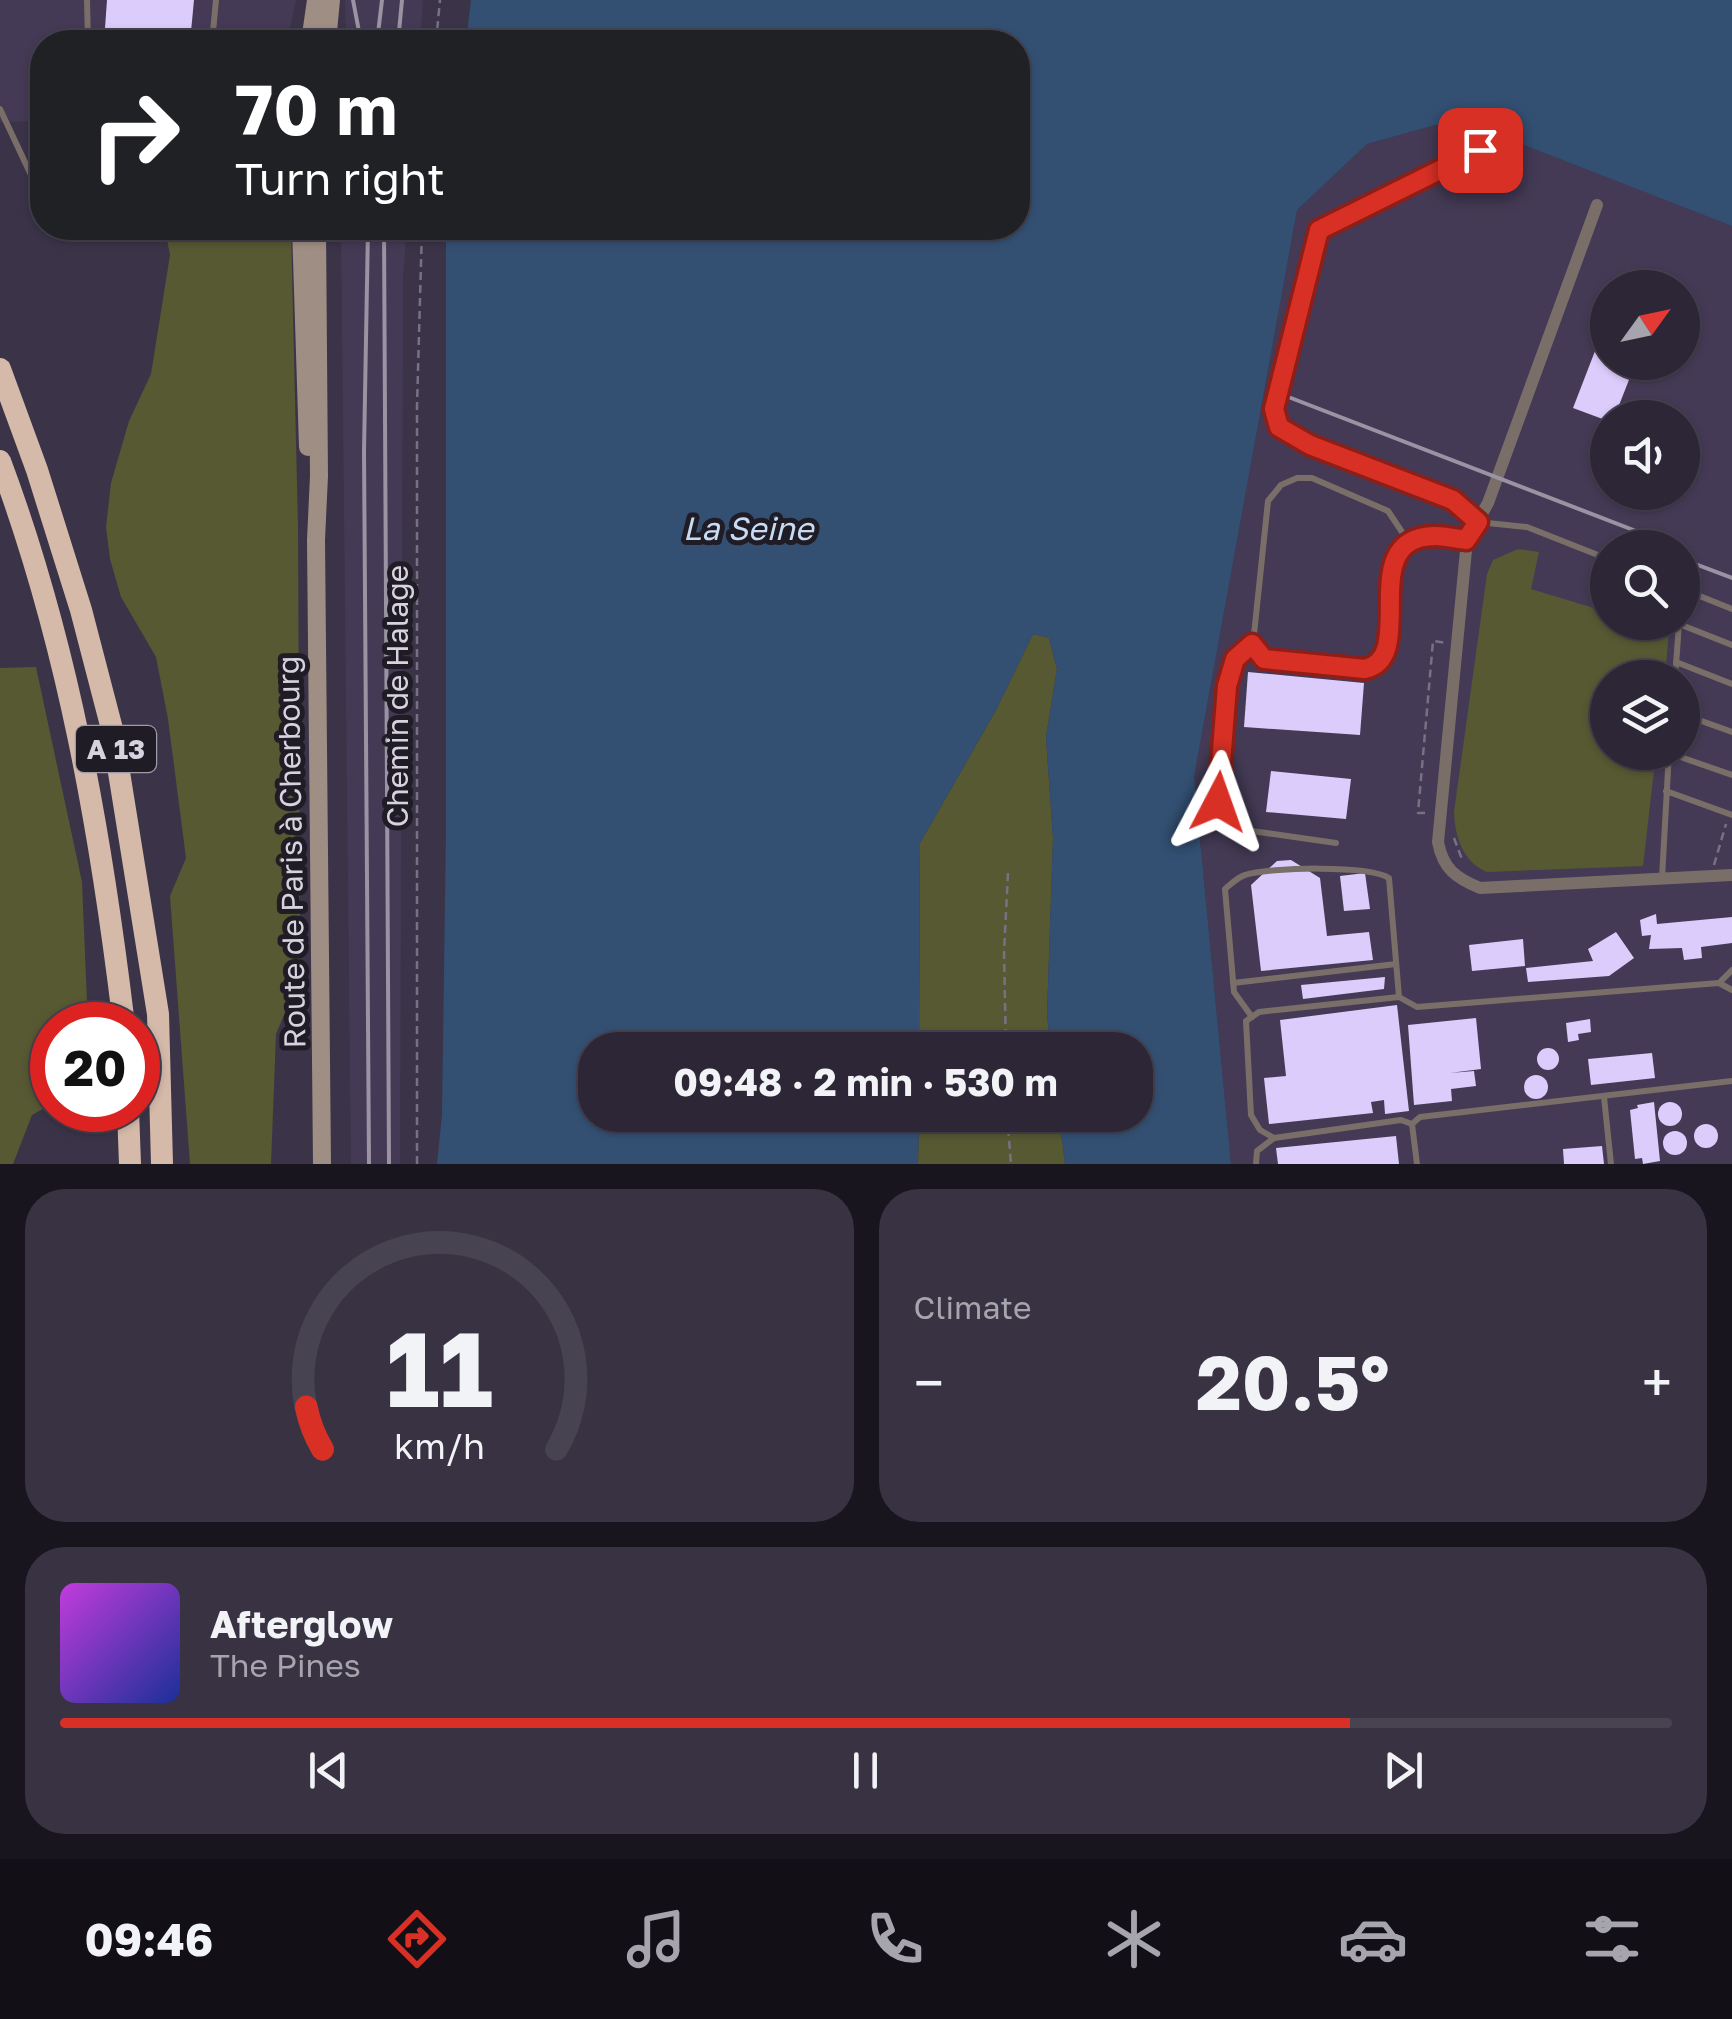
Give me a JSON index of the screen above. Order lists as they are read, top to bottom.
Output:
{
  "streets": {
    "highway": ["A 13"],
    "main road": ["Route de Paris à Cherbourg"],
    "path": ["Chemin de Halage"]
  },
  "water": ["La Seine"],
  "north": "top right",
  "page": {
    "turn": ["70 m", "Turn right"],
    "limit": "20",
    "trip": "09:48 · 2 min · 530 m",
    "tile": "Climate",
    "heat": ["−", "20.5°", "+"],
    "song": ["Afterglow", "The Pines"],
    "tabs": "09:46",
    "gauge": ["11", "km/h"]
  }
}
